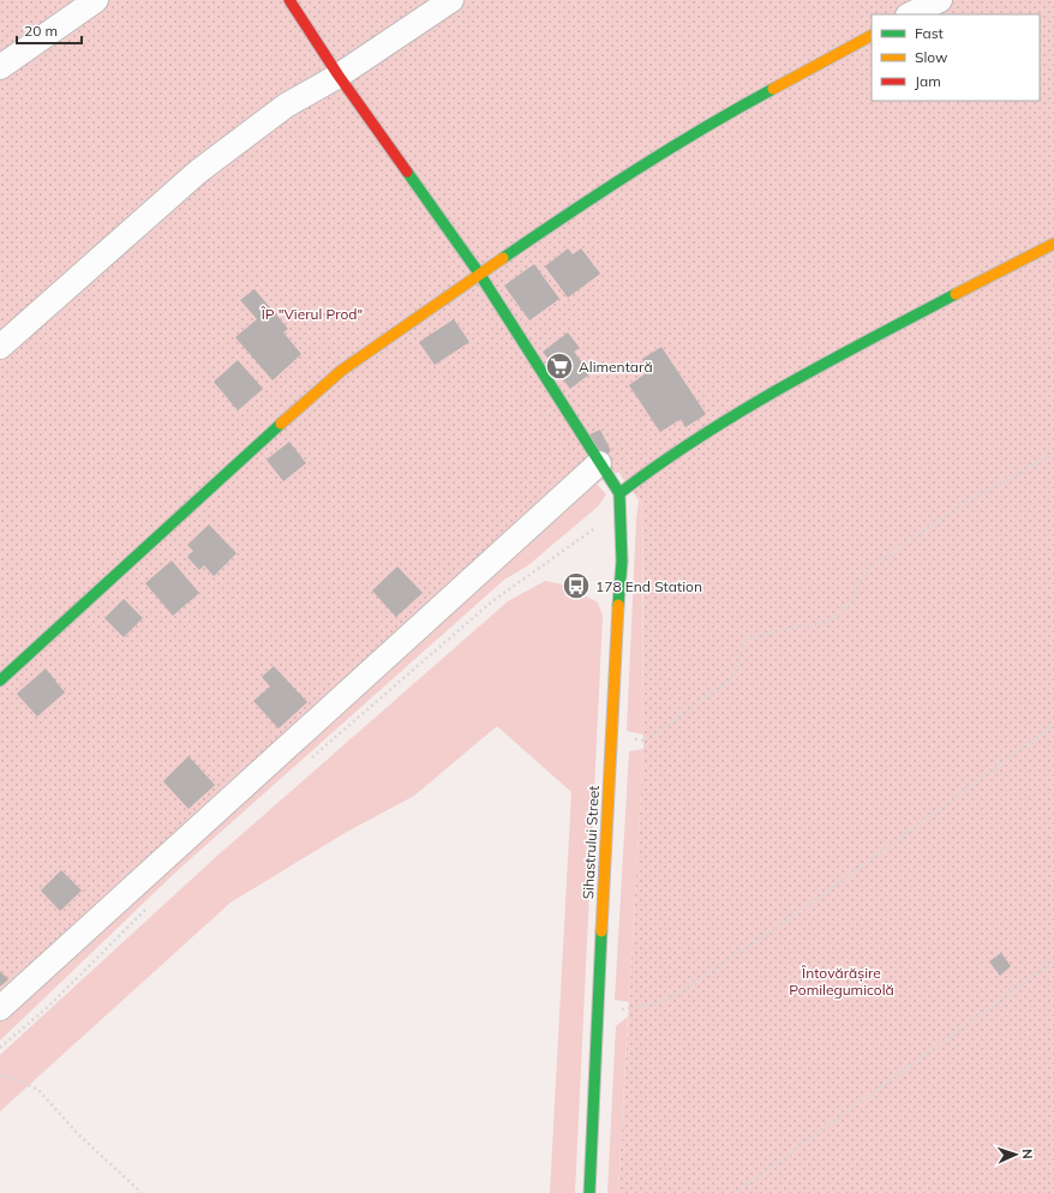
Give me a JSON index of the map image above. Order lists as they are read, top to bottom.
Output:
{
  "streets": {
    "street": ["Sihastrului Street"]
  },
  "parks": ["ÎP \"Vierul Prod\"", "Întovărășire Pomilegumicolă"],
  "places": {
    "supermarket": ["Alimentară"],
    "bus stop": ["178 End Station"]
  },
  "legend": ["Fast", "Slow", "Jam"],
  "scale_bar": "20 m",
  "north": "right"
}
